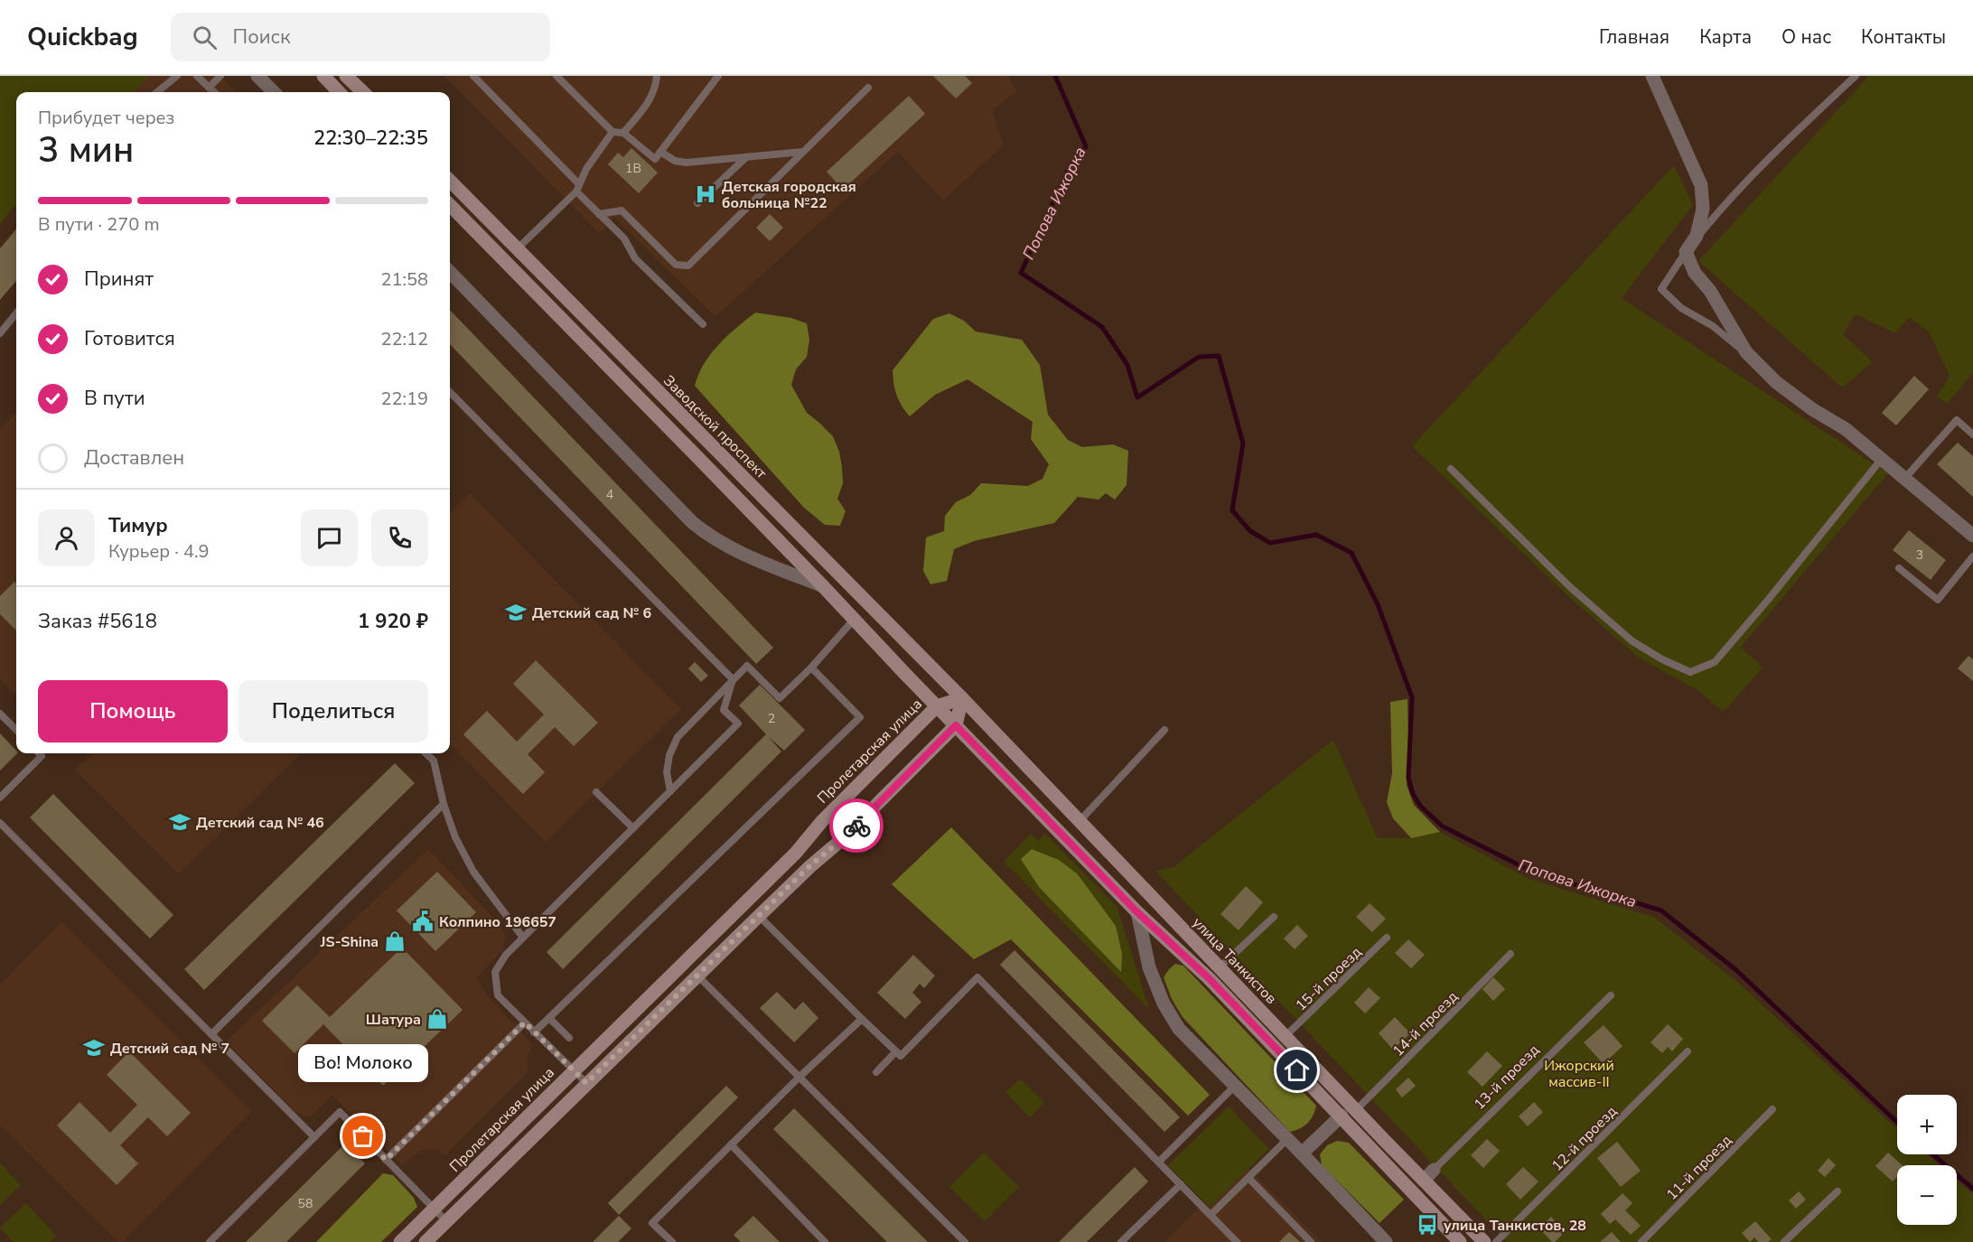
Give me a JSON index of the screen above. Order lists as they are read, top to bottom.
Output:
{
  "streets": {
    "main road": ["Заводской проспект", "Пролетарская улица", "улица Танкистов"],
    "street": ["13-й проезд"],
    "lane": [
      "15-й проезд",
      "14-й проезд",
      "12-й проезд",
      "11-й проезд"
    ]
  },
  "crossings": [
    ["Заводской проспект", "Пролетарская улица"],
    ["Заводской проспект", "улица Танкистов"],
    ["Пролетарская улица", "улица Танкистов"],
    ["улица Танкистов", "15-й проезд"],
    ["улица Танкистов", "14-й проезд"],
    ["улица Танкистов", "13-й проезд"]
  ],
  "water": ["Попова Ижорка"],
  "parks": ["Ижорский массив-II"],
  "places": {
    "hospital": ["Детская городская больница №22"],
    "school or university": ["Детский сад № 6", "Детский сад № 46", "Детский сад № 7"],
    "public building": ["Колпино 196657"],
    "shop": ["JS-Shina", "Шатура"],
    "other": ["Во! Молоко"],
    "bus stop": ["улица Танкистов, 28"]
  },
  "house_numbers": [
    "1В",
    "4",
    "3",
    "2",
    "58"
  ],
  "page": {
    "header": "Quickbag",
    "search": "Поиск",
    "nav": [
      "Главная",
      "Карта",
      "О нас",
      "Контакты"
    ],
    "heading": ["3 мин", "Прибудет через", "22:30–22:35"],
    "panel": [
      "Тимур",
      "Курьер · 4.9",
      "Заказ #5618",
      "1 920 ₽"
    ],
    "bar": "В пути · 270 m",
    "list": [
      ["Принят", "21:58"],
      ["Готовится", "22:12"],
      ["В пути", "22:19"],
      "Доставлен"
    ],
    "buttons": ["Помощь", "Поделиться"],
    "bubble": "Во! Молоко",
    "map_buttons": ["+", "−"]
  }
}
